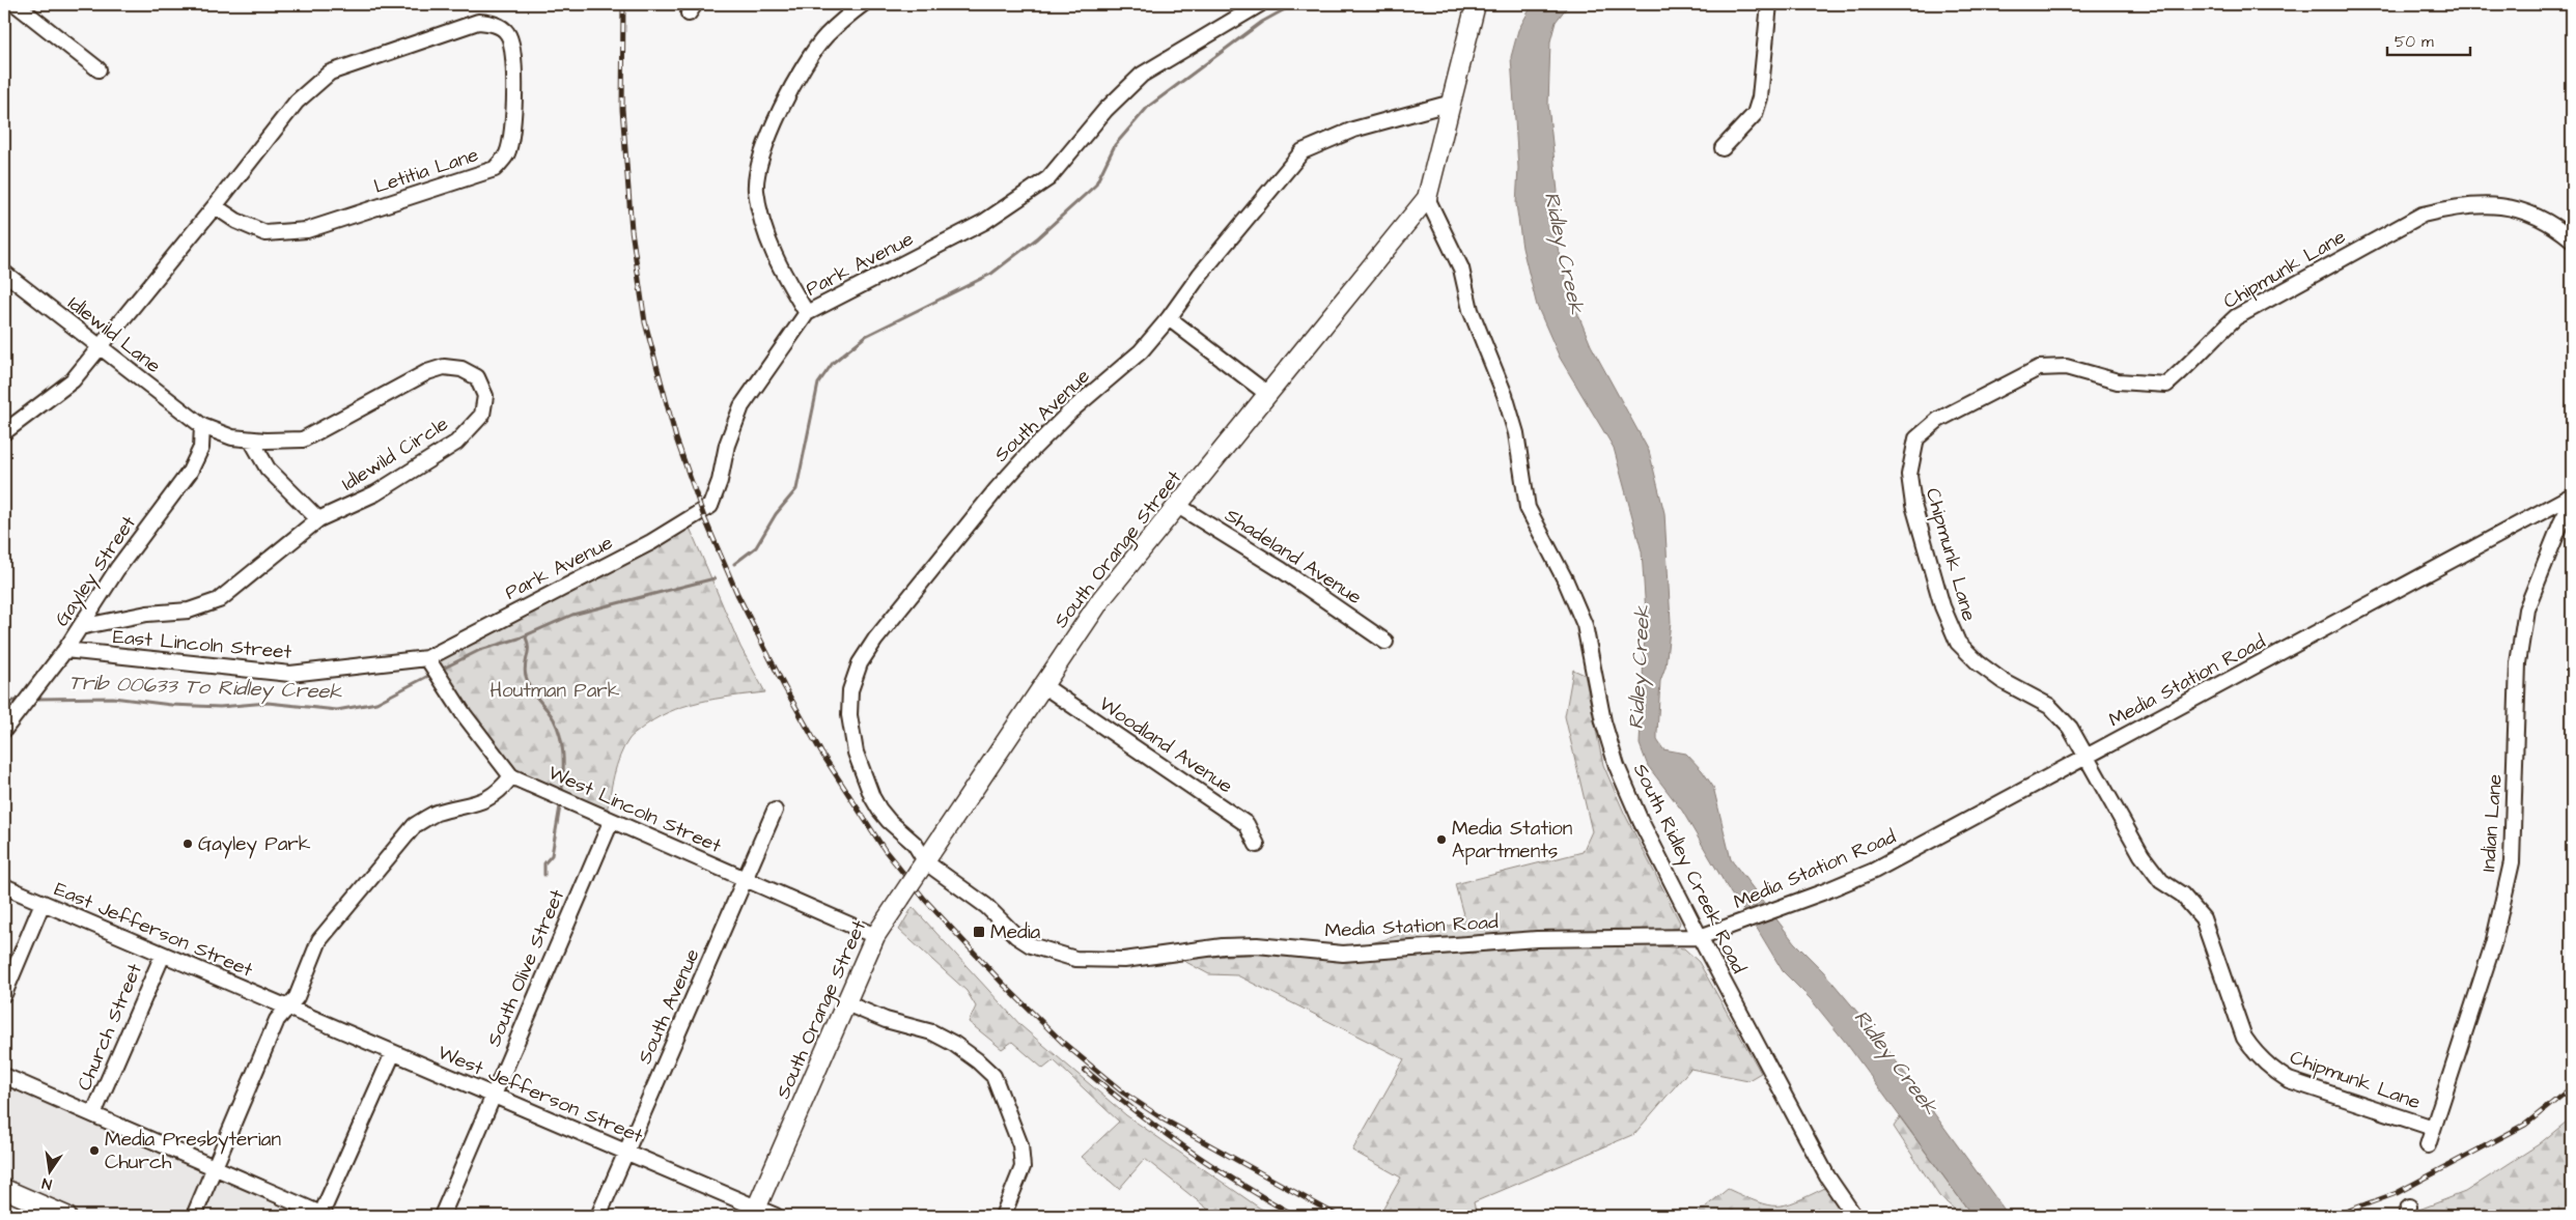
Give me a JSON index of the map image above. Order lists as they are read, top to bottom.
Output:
{
  "streets": {
    "main road": ["South Orange Street"],
    "street": [
      "Letitia Lane",
      "Park Avenue",
      "Chipmunk Lane",
      "Idlewild Lane",
      "South Avenue",
      "Idlewild Circle",
      "Shadeland Avenue",
      "Gayley Street",
      "East Lincoln Street",
      "Media Station Road",
      "Woodland Avenue",
      "West Lincoln Street",
      "Indian Lane",
      "South Ridley Creek Road",
      "East Jefferson Street",
      "South Olive Street",
      "Church Street",
      "West Jefferson Street"
    ]
  },
  "crossings": [
    ["Letitia Lane", "Idlewild Lane"],
    ["Park Avenue", "East Lincoln Street"],
    ["Park Avenue", "West Lincoln Street"],
    ["Chipmunk Lane", "Media Station Road"],
    ["Chipmunk Lane", "Indian Lane"],
    ["Idlewild Lane", "Idlewild Circle"],
    ["Idlewild Lane", "Gayley Street"],
    ["South Avenue", "South Orange Street"],
    ["South Avenue", "Media Station Road"],
    ["South Avenue", "West Lincoln Street"],
    ["South Avenue", "West Jefferson Street"],
    ["Idlewild Circle", "Gayley Street"],
    ["South Orange Street", "Shadeland Avenue"],
    ["South Orange Street", "Media Station Road"],
    ["South Orange Street", "Woodland Avenue"],
    ["South Orange Street", "West Lincoln Street"],
    ["South Orange Street", "South Ridley Creek Road"],
    ["South Orange Street", "West Jefferson Street"],
    ["Gayley Street", "East Lincoln Street"],
    ["East Lincoln Street", "West Lincoln Street"],
    ["Media Station Road", "South Ridley Creek Road"],
    ["West Lincoln Street", "South Olive Street"],
    ["East Jefferson Street", "Church Street"],
    ["East Jefferson Street", "West Jefferson Street"],
    ["South Olive Street", "West Jefferson Street"]
  ],
  "water": ["Ridley Creek", "Trib 00633 To Ridley Creek"],
  "parks": ["Houtman Park"],
  "places": {
    "other": ["Media Station Apartments", "Gayley Park", "Media Presbyterian Church"],
    "transit": ["Media"]
  },
  "scale_bar": "50 m",
  "north": "bottom"
}
